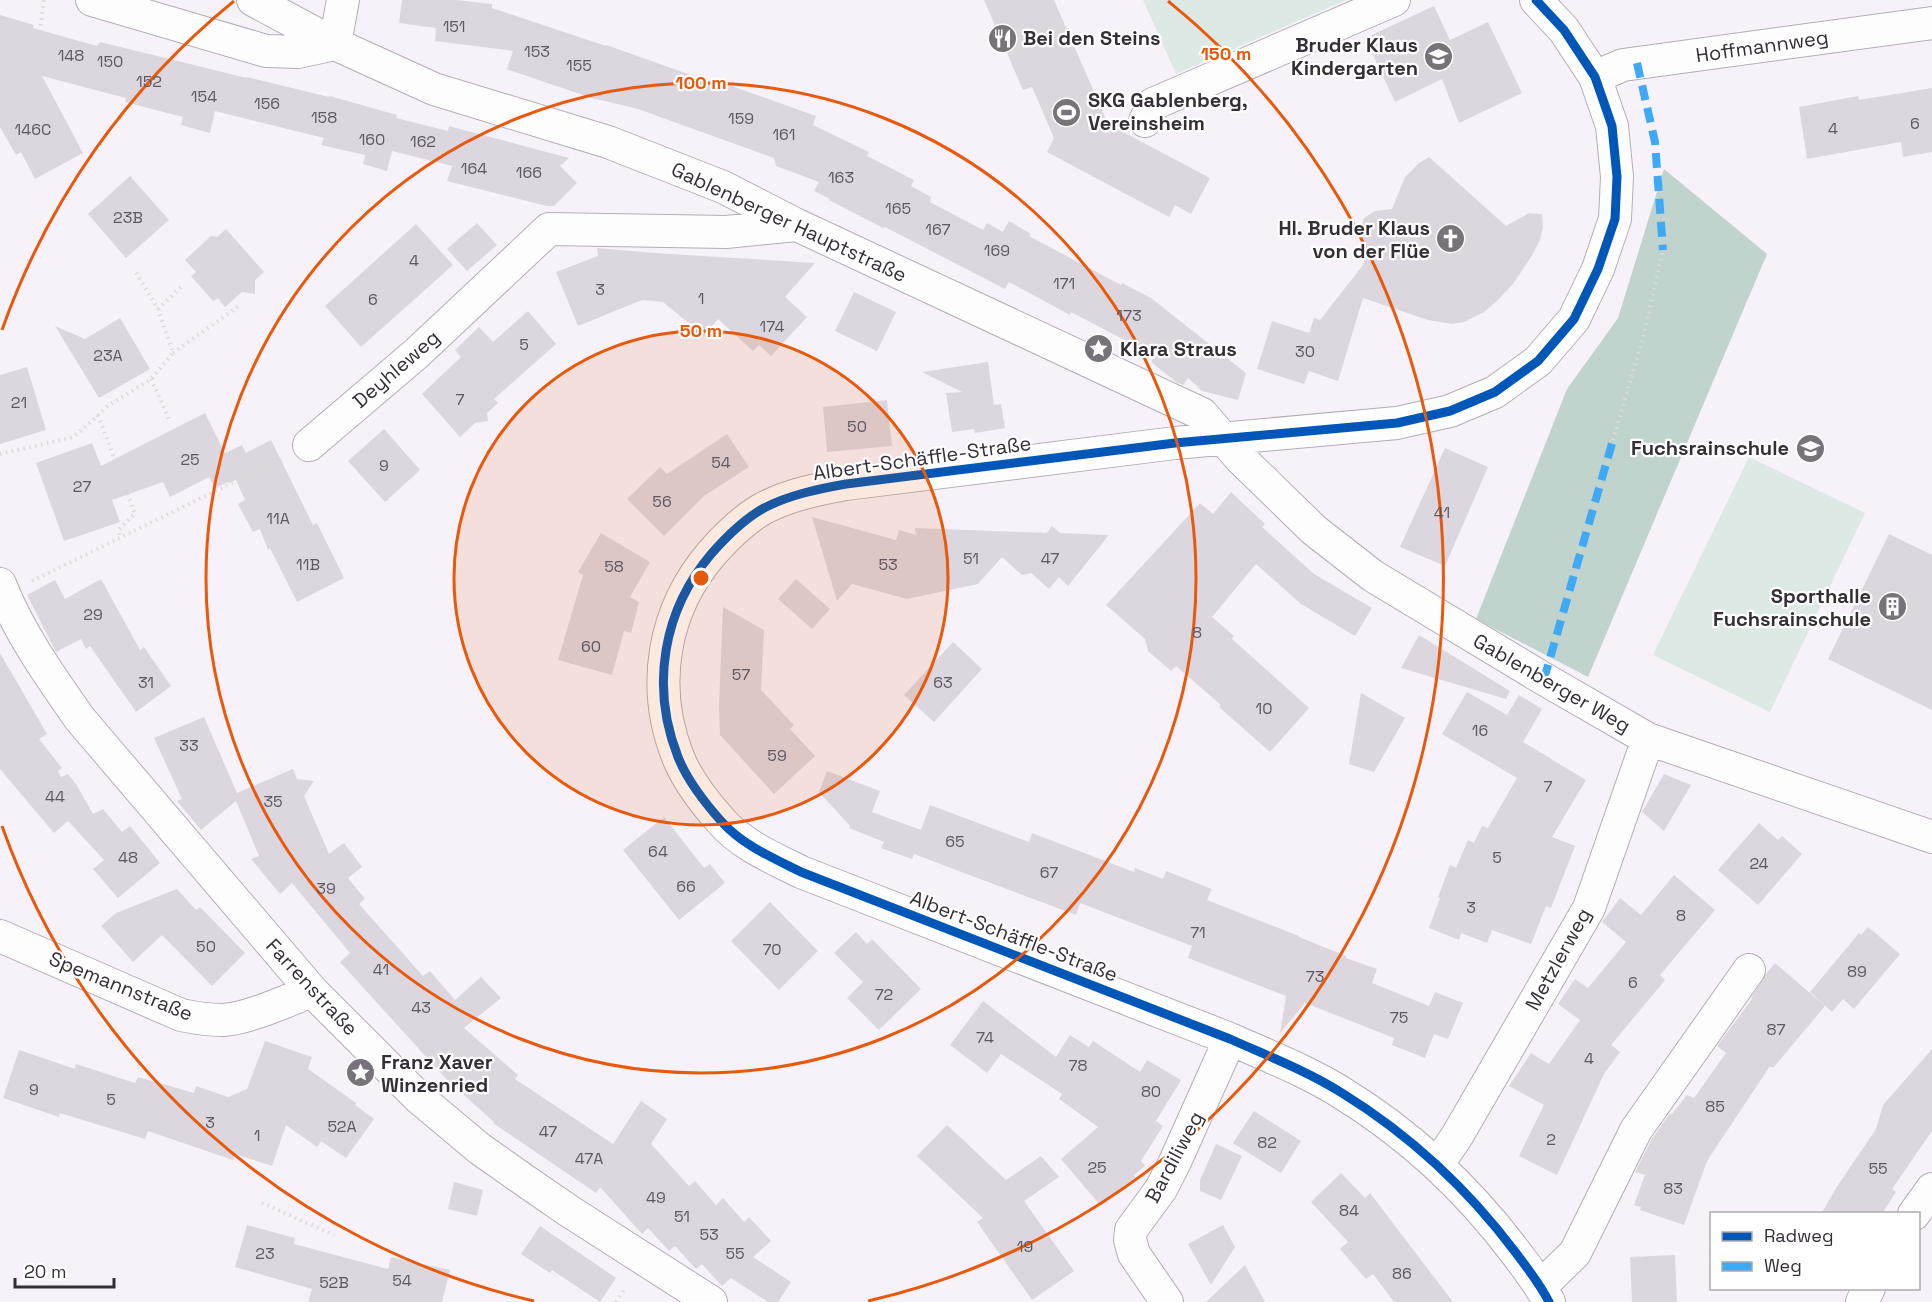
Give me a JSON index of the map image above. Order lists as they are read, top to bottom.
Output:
{
  "streets": {
    "street": [
      "Hoffmannweg",
      "Gablenberger Hauptstraße",
      "Deyhleweg",
      "Albert-Schäffle-Straße",
      "Gablenberger Weg",
      "Metzlerweg",
      "Spemannstraße",
      "Farrenstraße",
      "Bardiliweg"
    ]
  },
  "crossings": [
    ["Hoffmannweg", "Albert-Schäffle-Straße"],
    ["Gablenberger Hauptstraße", "Deyhleweg"],
    ["Gablenberger Hauptstraße", "Albert-Schäffle-Straße"],
    ["Gablenberger Hauptstraße", "Gablenberger Weg"],
    ["Albert-Schäffle-Straße", "Gablenberger Weg"],
    ["Albert-Schäffle-Straße", "Metzlerweg"],
    ["Albert-Schäffle-Straße", "Bardiliweg"],
    ["Gablenberger Weg", "Metzlerweg"],
    ["Spemannstraße", "Farrenstraße"]
  ],
  "places": {
    "restaurant": ["Bei den Steins"],
    "school or university": ["Bruder Klaus Kindergarten", "Fuchsrainschule"],
    "sports": ["SKG Gablenberg, Vereinsheim"],
    "church": ["Hl. Bruder Klaus von der Flüe"],
    "place": ["Klara Straus", "Franz Xaver Winzenried"],
    "building": ["Sporthalle Fuchsrainschule"]
  },
  "house_numbers": [
    "151",
    "153",
    "148",
    "150",
    "155",
    "152",
    "154",
    "156",
    "158",
    "159",
    "6",
    "4",
    "146C",
    "161",
    "160",
    "162",
    "164",
    "166",
    "163",
    "165",
    "23B",
    "167",
    "169",
    "4",
    "171",
    "3",
    "1",
    "6",
    "173",
    "174",
    "5",
    "30",
    "23A",
    "7",
    "21",
    "50",
    "25",
    "54",
    "9",
    "27",
    "56",
    "41",
    "11A",
    "51",
    "47",
    "11B",
    "53",
    "58",
    "29",
    "8",
    "60",
    "57",
    "31",
    "63",
    "10",
    "16",
    "33",
    "59",
    "7",
    "44",
    "35",
    "65",
    "64",
    "48",
    "5",
    "24",
    "67",
    "66",
    "39",
    "3",
    "8",
    "71",
    "50",
    "70",
    "41",
    "89",
    "73",
    "6",
    "72",
    "43",
    "75",
    "87",
    "74",
    "4",
    "78",
    "9",
    "80",
    "5",
    "85",
    "3",
    "52A",
    "47",
    "1",
    "2",
    "82",
    "47A",
    "25",
    "55",
    "83",
    "49",
    "84",
    "51",
    "53",
    "19",
    "23",
    "55",
    "86",
    "54",
    "52B"
  ],
  "legend": ["Radweg", "Weg"],
  "scale_bar": "20 m",
  "rings": ["150 m", "100 m", "50 m"]
}
